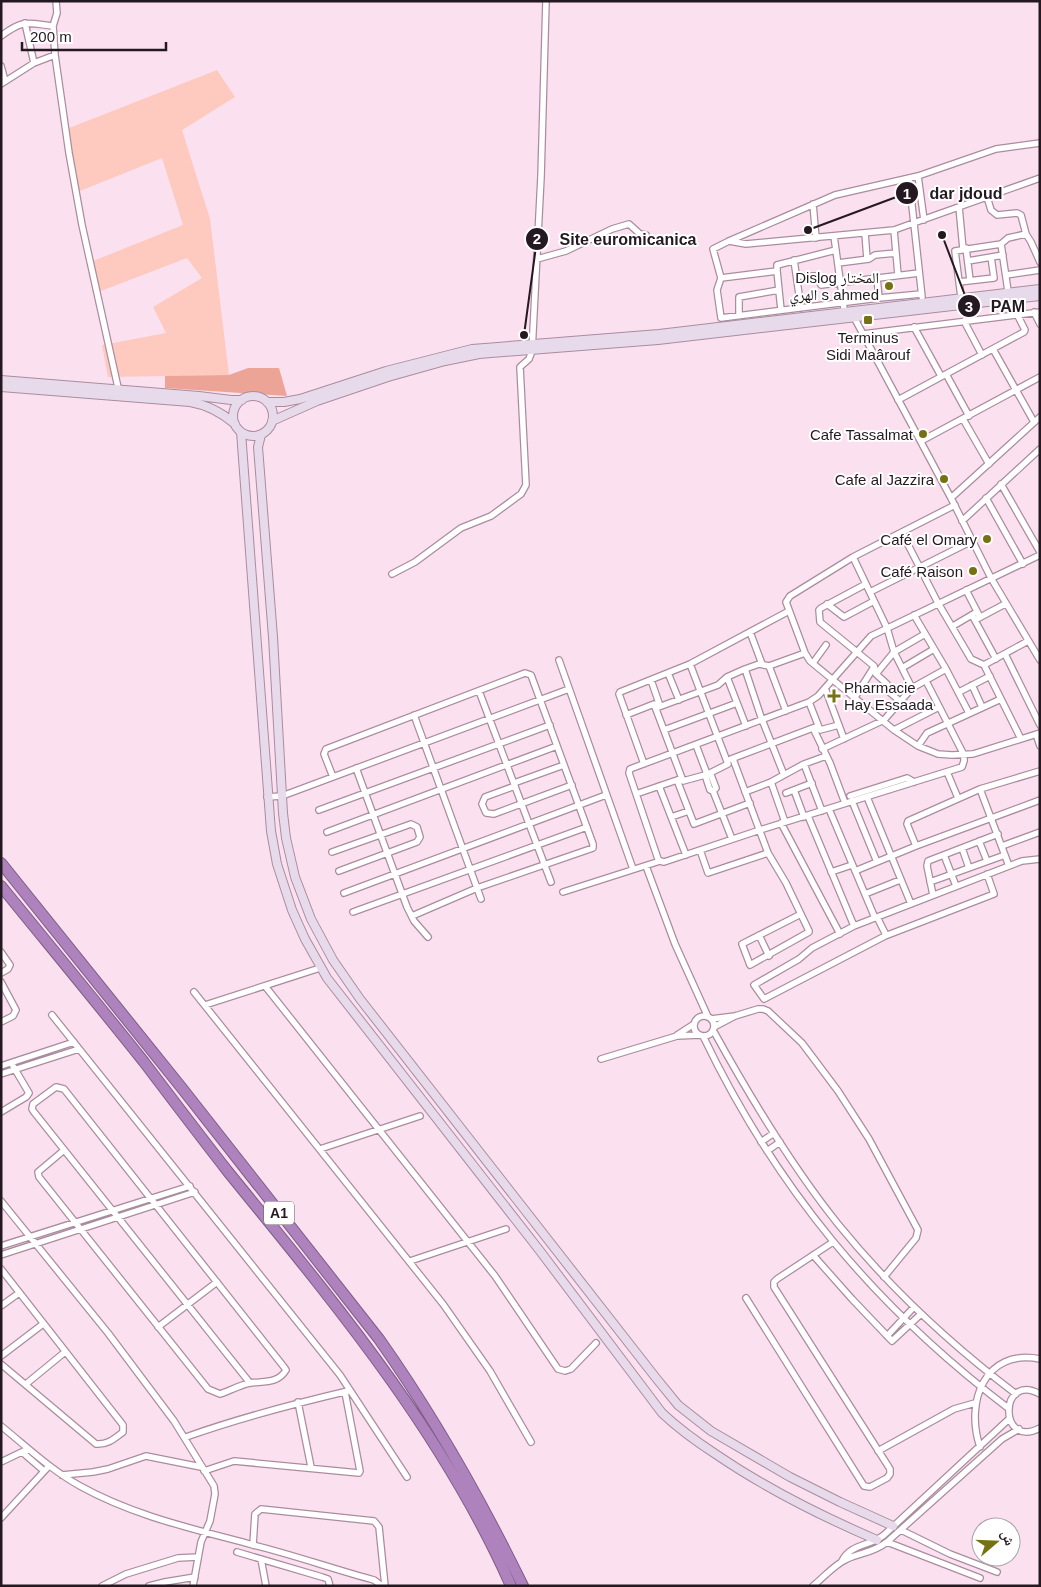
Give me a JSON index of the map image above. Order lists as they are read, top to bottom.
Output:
{
  "streets": {
    "highway": ["A1"]
  },
  "places": {
    "other": [
      "dar jdoud",
      "PAM",
      "Dislog المختار الهري s ahmed",
      "Site euromicanica",
      "Cafe Tassalmat",
      "Cafe al Jazzira",
      "Café el Omary",
      "Café Raison"
    ],
    "transit": ["Terminus Sidi Maârouf"],
    "health": ["Pharmacie Hay Essaada"]
  },
  "scale_bar": "200 m",
  "north": "right"
}
